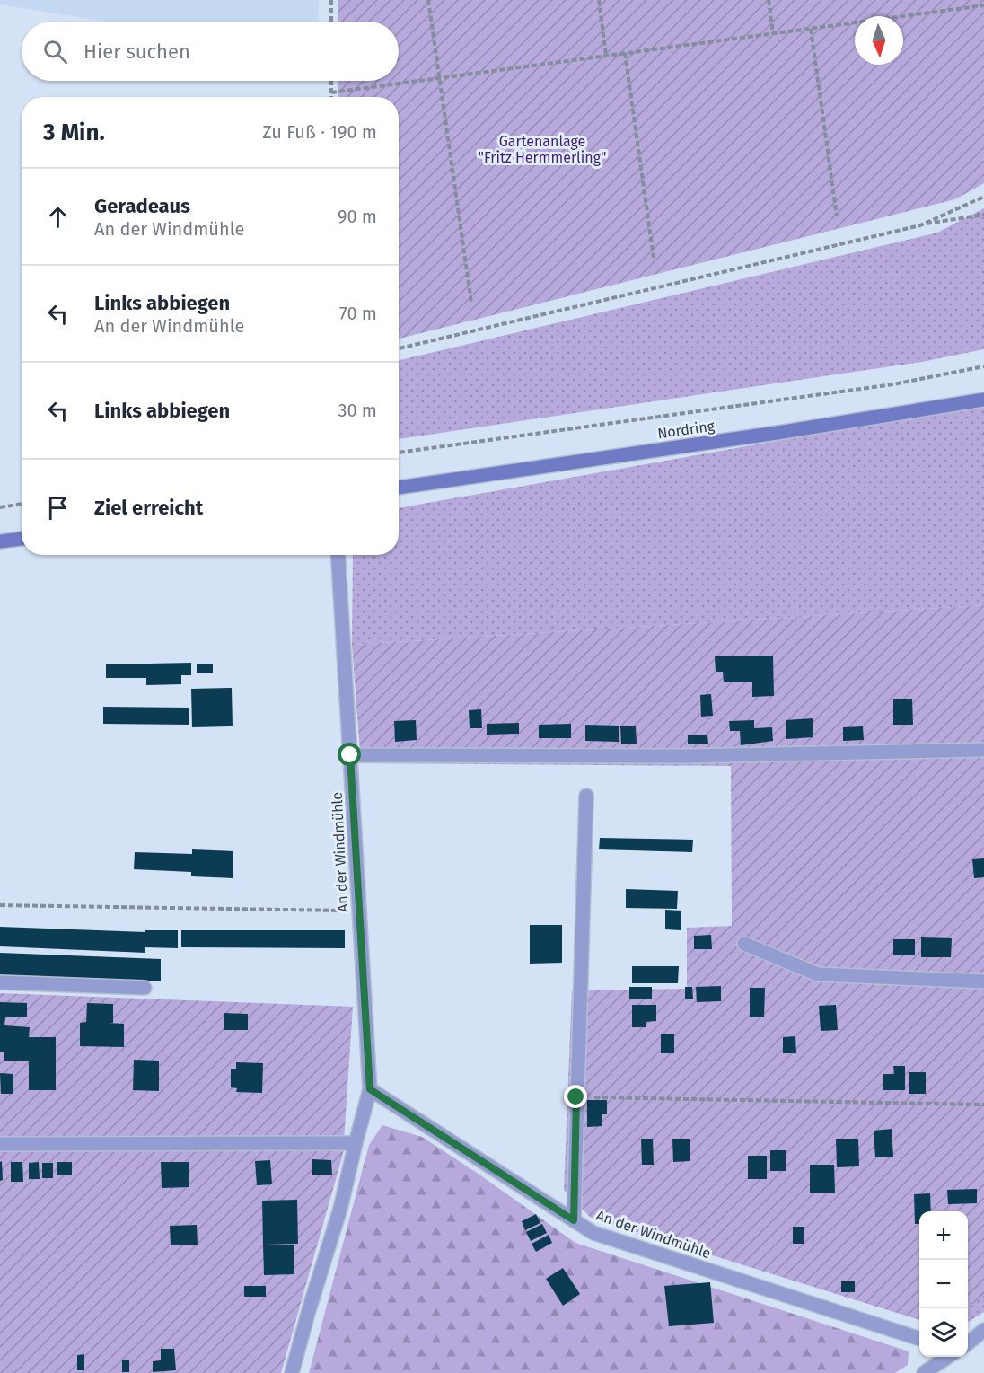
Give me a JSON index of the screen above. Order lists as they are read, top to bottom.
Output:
{
  "streets": {
    "main road": ["Nordring"],
    "street": ["An der Windmühle"]
  },
  "parks": ["Gartenanlage \"Fritz Hermmerling\""],
  "north": "bottom",
  "page": {
    "search": "Hier suchen",
    "heading": ["3 Min.", "Zu Fuß · 190 m"],
    "list": [
      ["Geradeaus", "An der Windmühle", "90 m"],
      ["Links abbiegen", "An der Windmühle", "70 m"],
      ["Links abbiegen", "30 m"],
      "Ziel erreicht"
    ],
    "map_buttons": ["+", "−"]
  }
}
